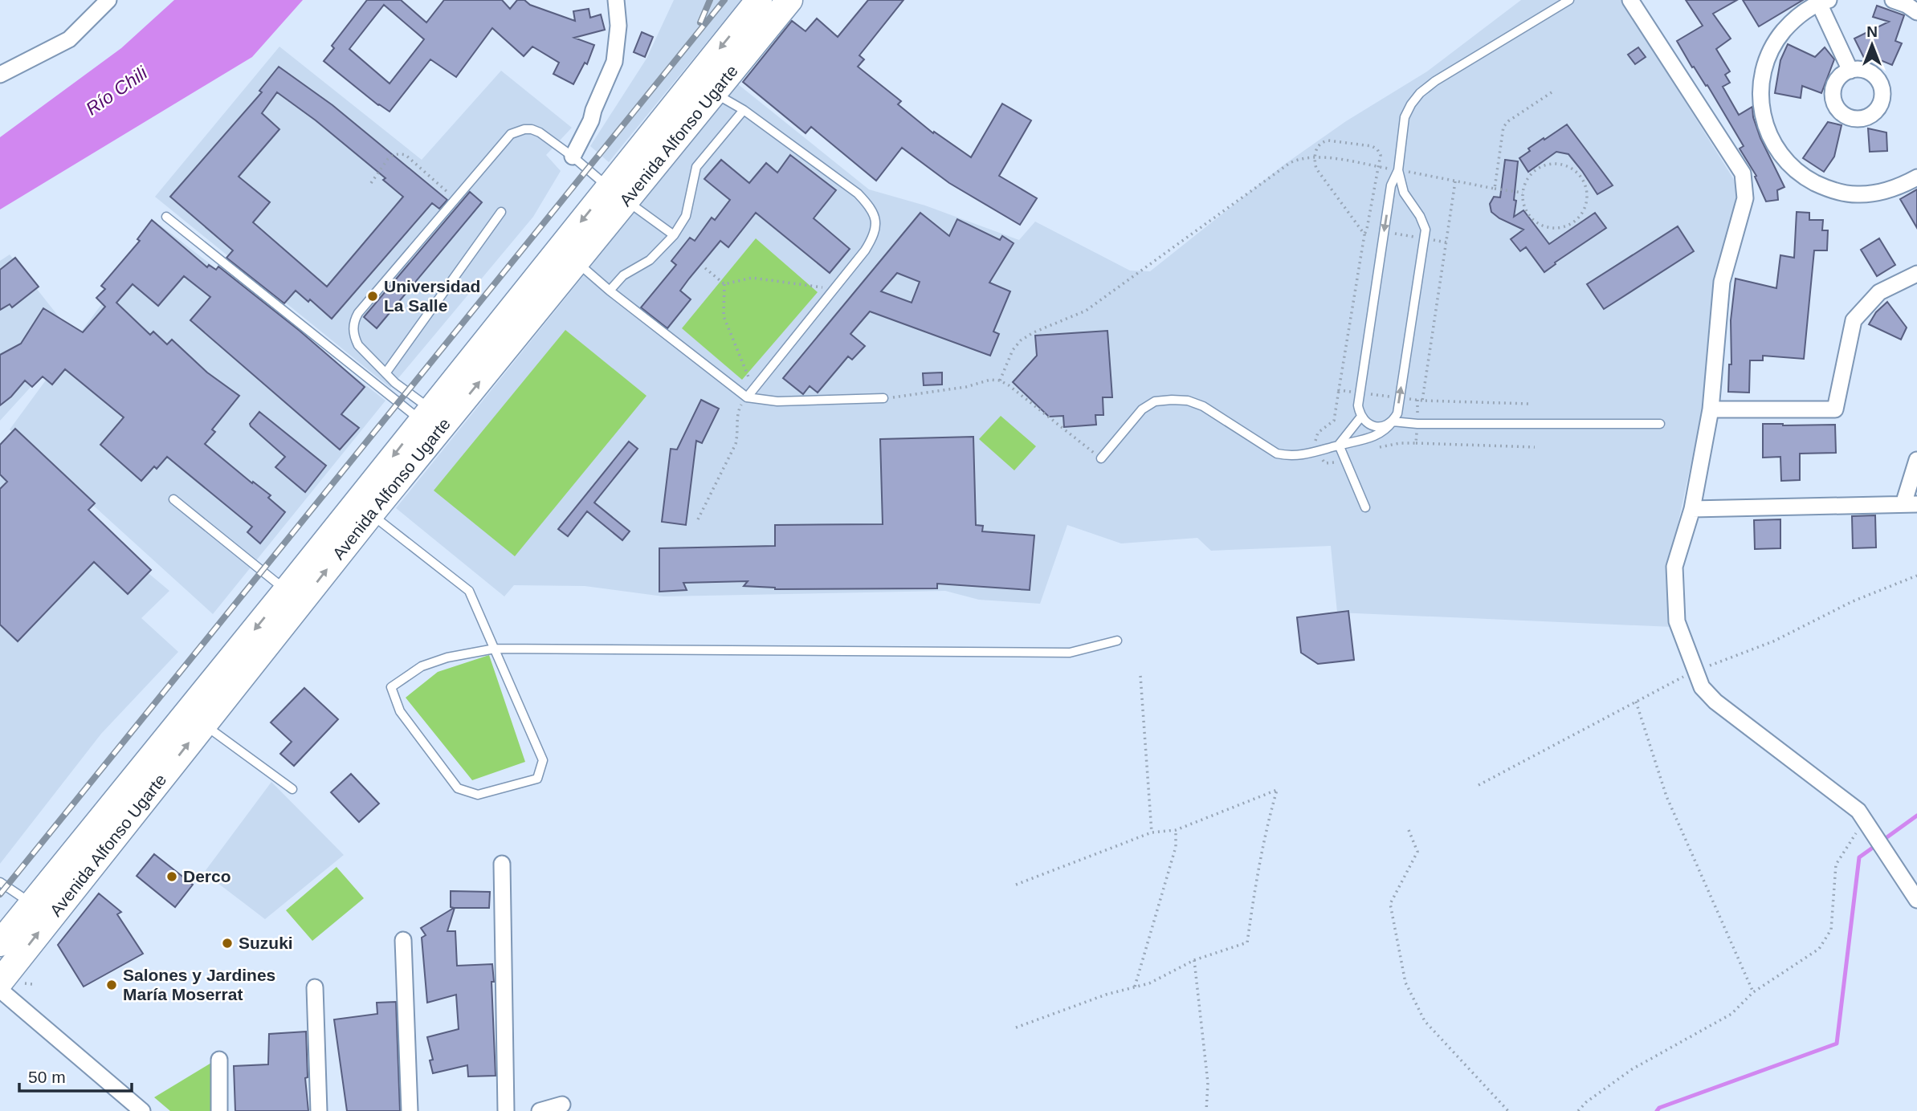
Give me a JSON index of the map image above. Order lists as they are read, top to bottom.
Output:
{
  "streets": {
    "main road": ["Avenida Alfonso Ugarte"]
  },
  "water": ["Río Chili"],
  "places": [
    "Universidad La Salle",
    "Derco",
    "Suzuki",
    "Salones y Jardines María Moserrat"
  ],
  "scale_bar": "50 m",
  "north": "top"
}
